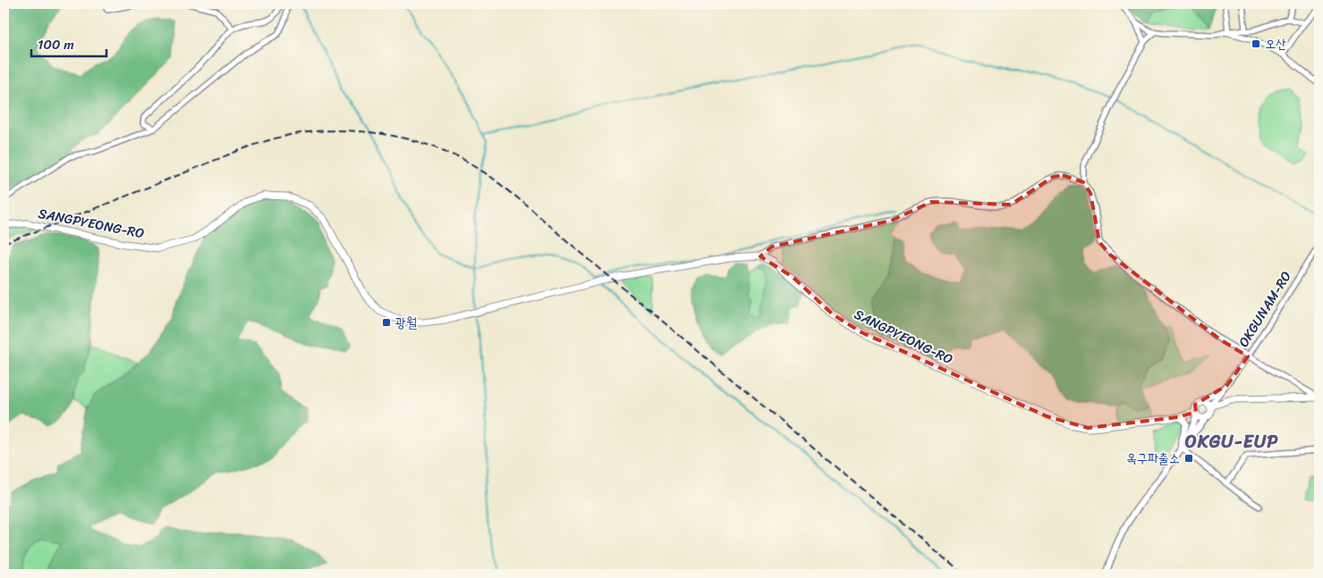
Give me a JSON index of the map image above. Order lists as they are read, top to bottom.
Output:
{
  "streets": {
    "main road": ["SANGPYEONG-RO"],
    "street": ["OKGUNAM-RO"]
  },
  "crossings": [
    ["SANGPYEONG-RO", "OKGUNAM-RO"]
  ],
  "districts": ["OKGU-EUP"],
  "places": {
    "transit": ["오산", "광월", "옥구파출소"]
  },
  "scale_bar": "100 m"
}
